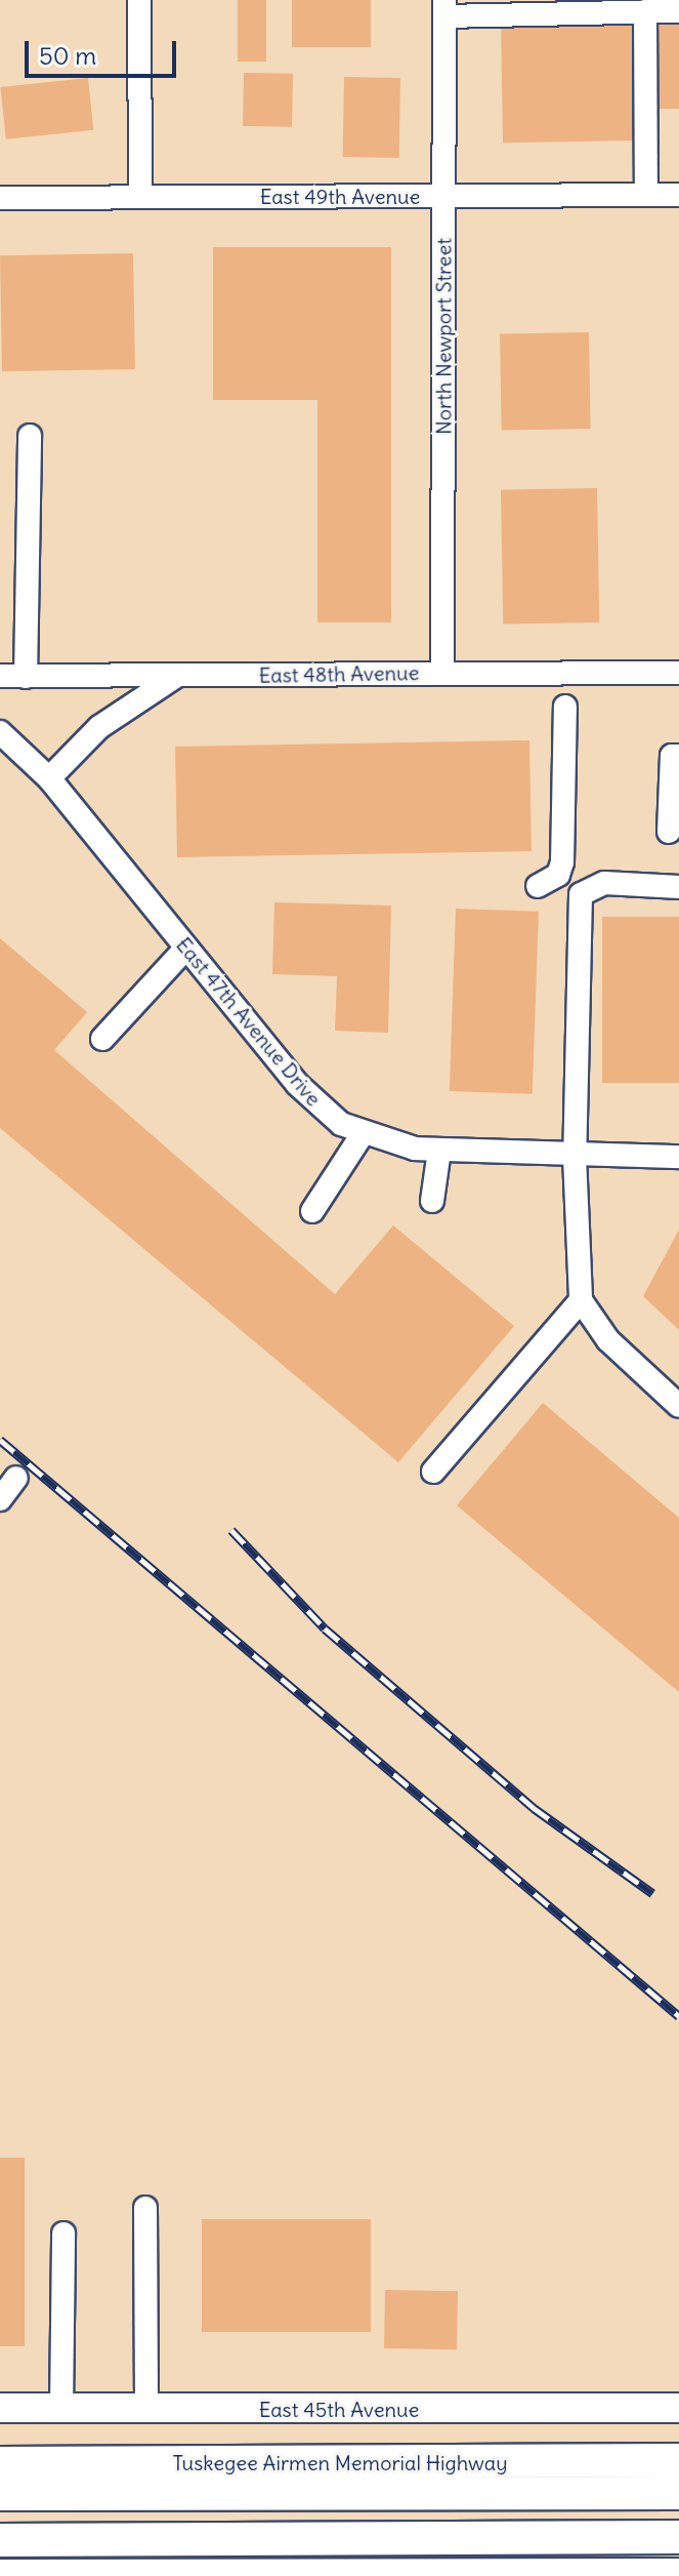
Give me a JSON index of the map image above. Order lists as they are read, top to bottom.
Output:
{
  "streets": {
    "highway": ["Tuskegee Airmen Memorial Highway"],
    "main road": ["East 45th Avenue"],
    "street": [
      "East 49th Avenue",
      "North Newport Street",
      "East 48th Avenue",
      "East 47th Avenue Drive"
    ]
  },
  "crossings": [
    ["East 49th Avenue", "North Newport Street"],
    ["North Newport Street", "East 48th Avenue"]
  ],
  "scale_bar": "50 m"
}
